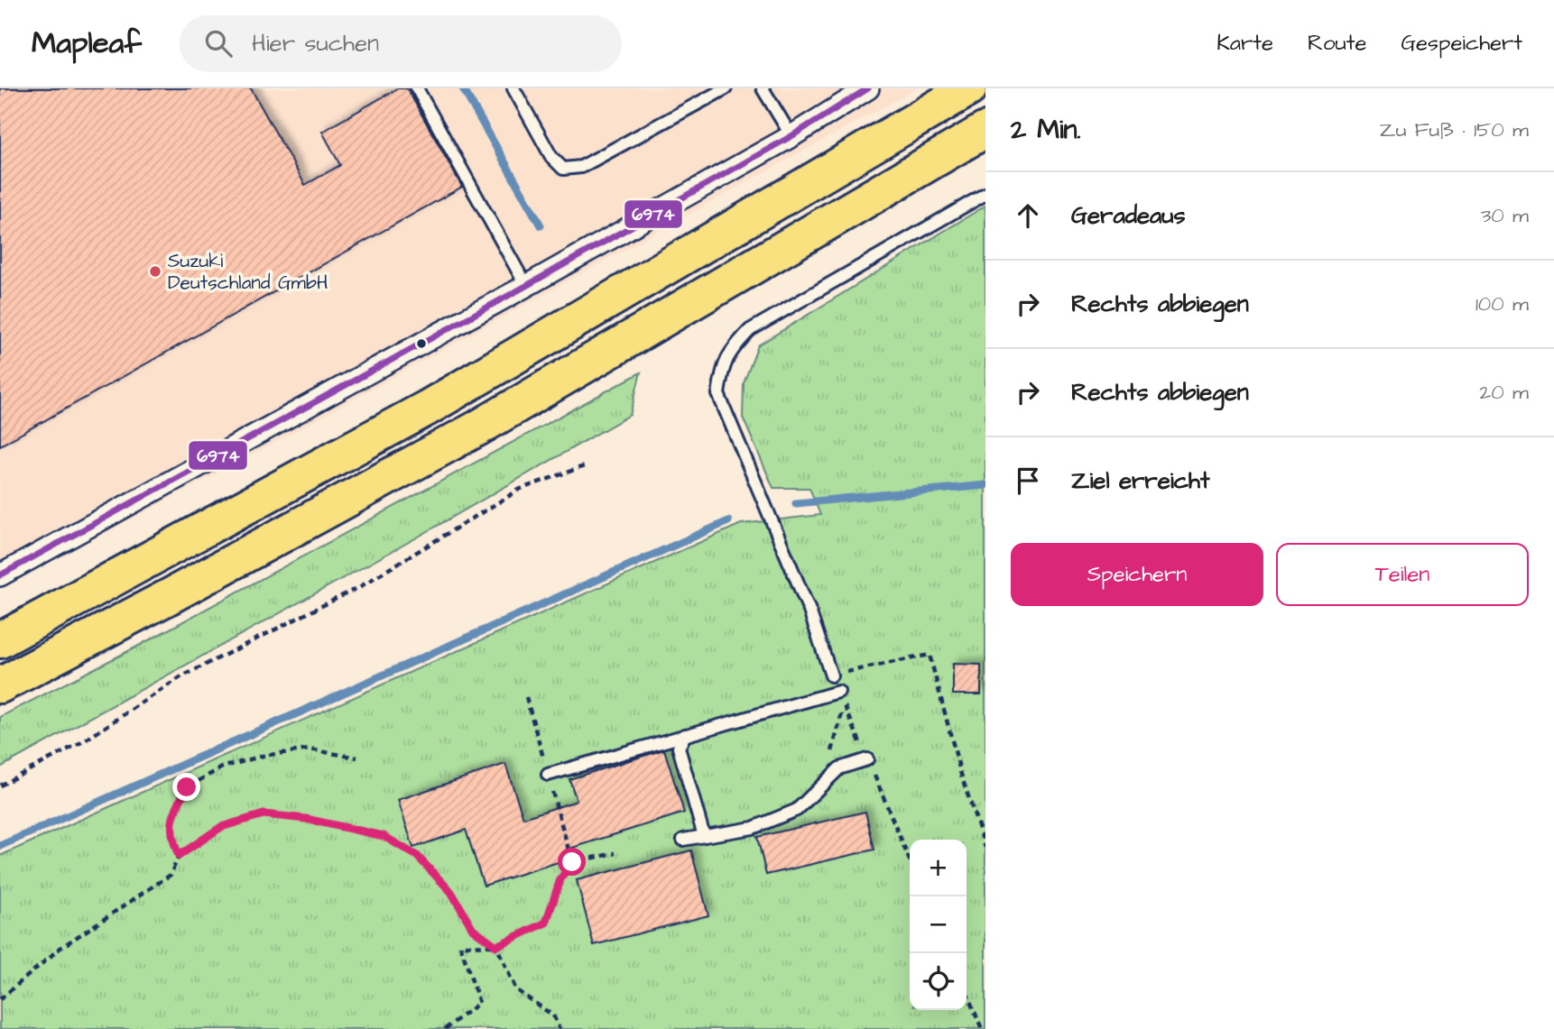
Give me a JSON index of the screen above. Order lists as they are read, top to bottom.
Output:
{
  "places": ["Suzuki Deutschland GmbH"],
  "lines": ["transit line 6974"],
  "page": {
    "header": "Mapleaf",
    "search": "Hier suchen",
    "nav": ["Karte", "Route", "Gespeichert"],
    "heading": ["2 Min.", "Zu Fuß · 150 m"],
    "list": [
      ["Geradeaus", "30 m"],
      ["Rechts abbiegen", "100 m"],
      ["Rechts abbiegen", "20 m"],
      "Ziel erreicht"
    ],
    "buttons": ["Speichern", "Teilen"],
    "map_buttons": ["+", "−"]
  }
}
